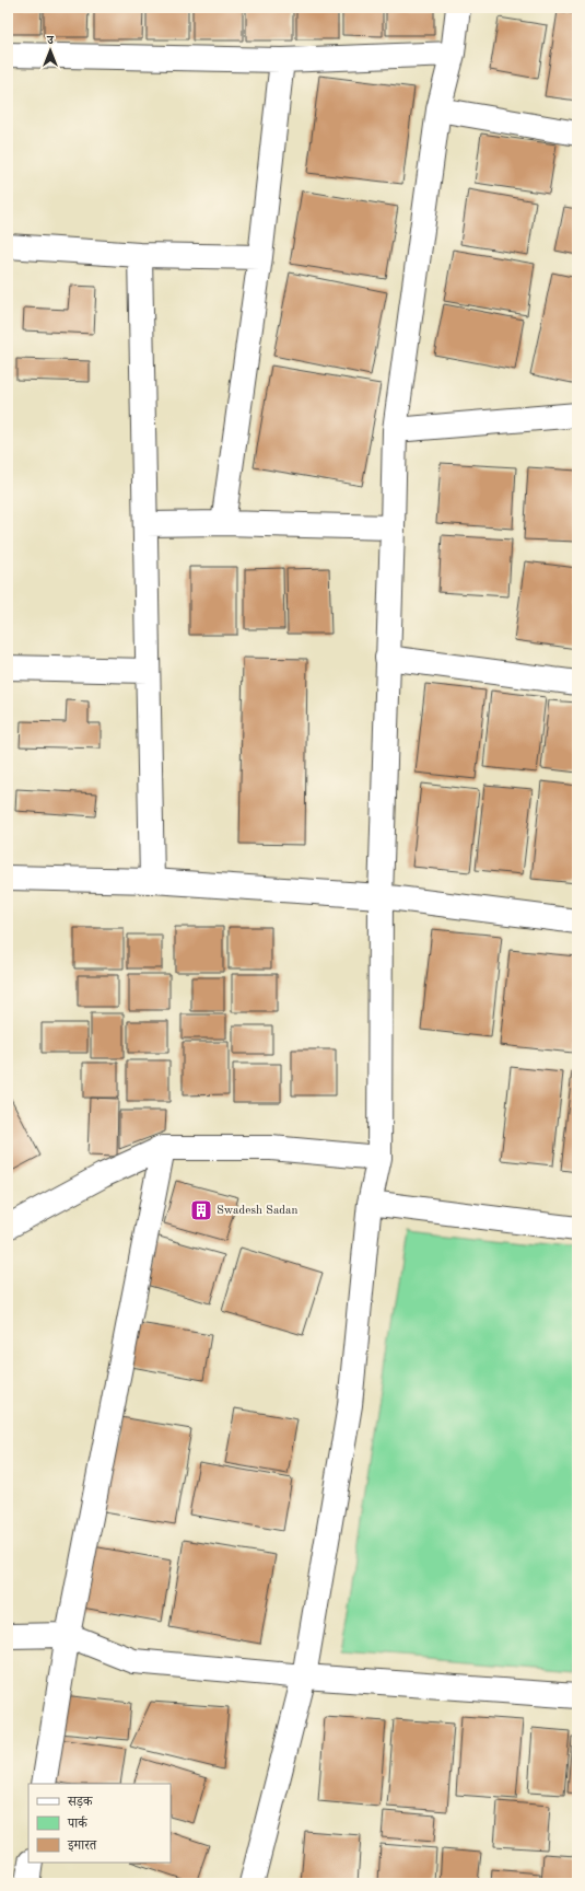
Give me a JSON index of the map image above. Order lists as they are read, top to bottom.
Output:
{
  "places": {
    "building": ["Swadesh Sadan"]
  },
  "legend": ["सड़क", "पार्क", "इमारत"],
  "north": "top"
}
